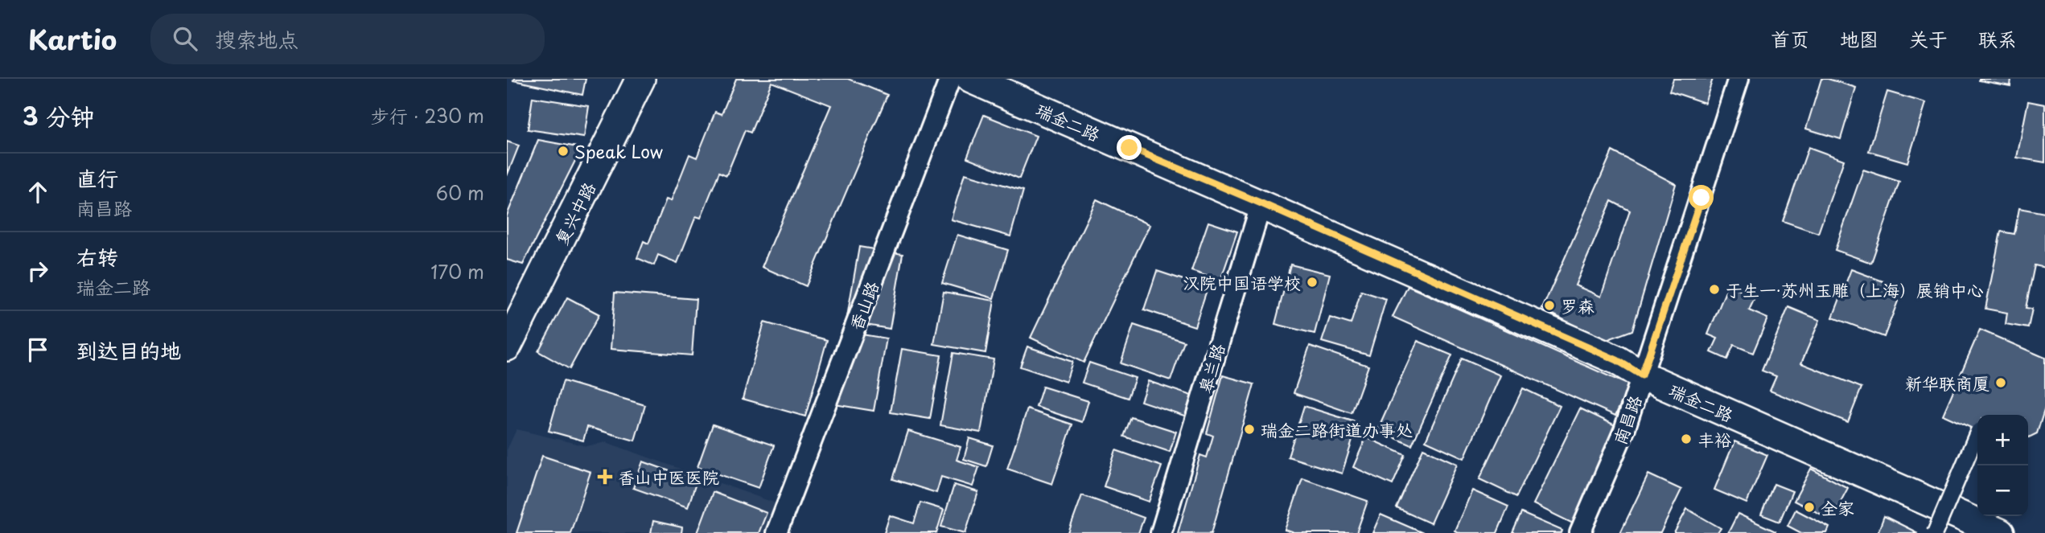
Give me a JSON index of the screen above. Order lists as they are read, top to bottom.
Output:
{
  "streets": {
    "main road": ["瑞金二路", "复兴中路"],
    "street": ["香山路", "皋兰路", "南昌路"]
  },
  "crossings": [
    ["瑞金二路", "皋兰路"],
    ["瑞金二路", "南昌路"]
  ],
  "places": {
    "other": [
      "Speak Low",
      "汉院中国语学校",
      "于生一·苏州玉雕（上海）展销中心",
      "罗森",
      "新华联商厦",
      "瑞金二路街道办事处",
      "丰裕",
      "全家"
    ],
    "health": ["香山中医医院"]
  },
  "page": {
    "header": "Kartio",
    "search": "搜索地点",
    "nav": [
      "首页",
      "地图",
      "关于",
      "联系"
    ],
    "heading": ["3 分钟", "步行 · 230 m"],
    "list": [
      ["直行", "南昌路", "60 m"],
      ["右转", "瑞金二路", "170 m"],
      "到达目的地"
    ],
    "map_buttons": ["+", "−"]
  }
}
